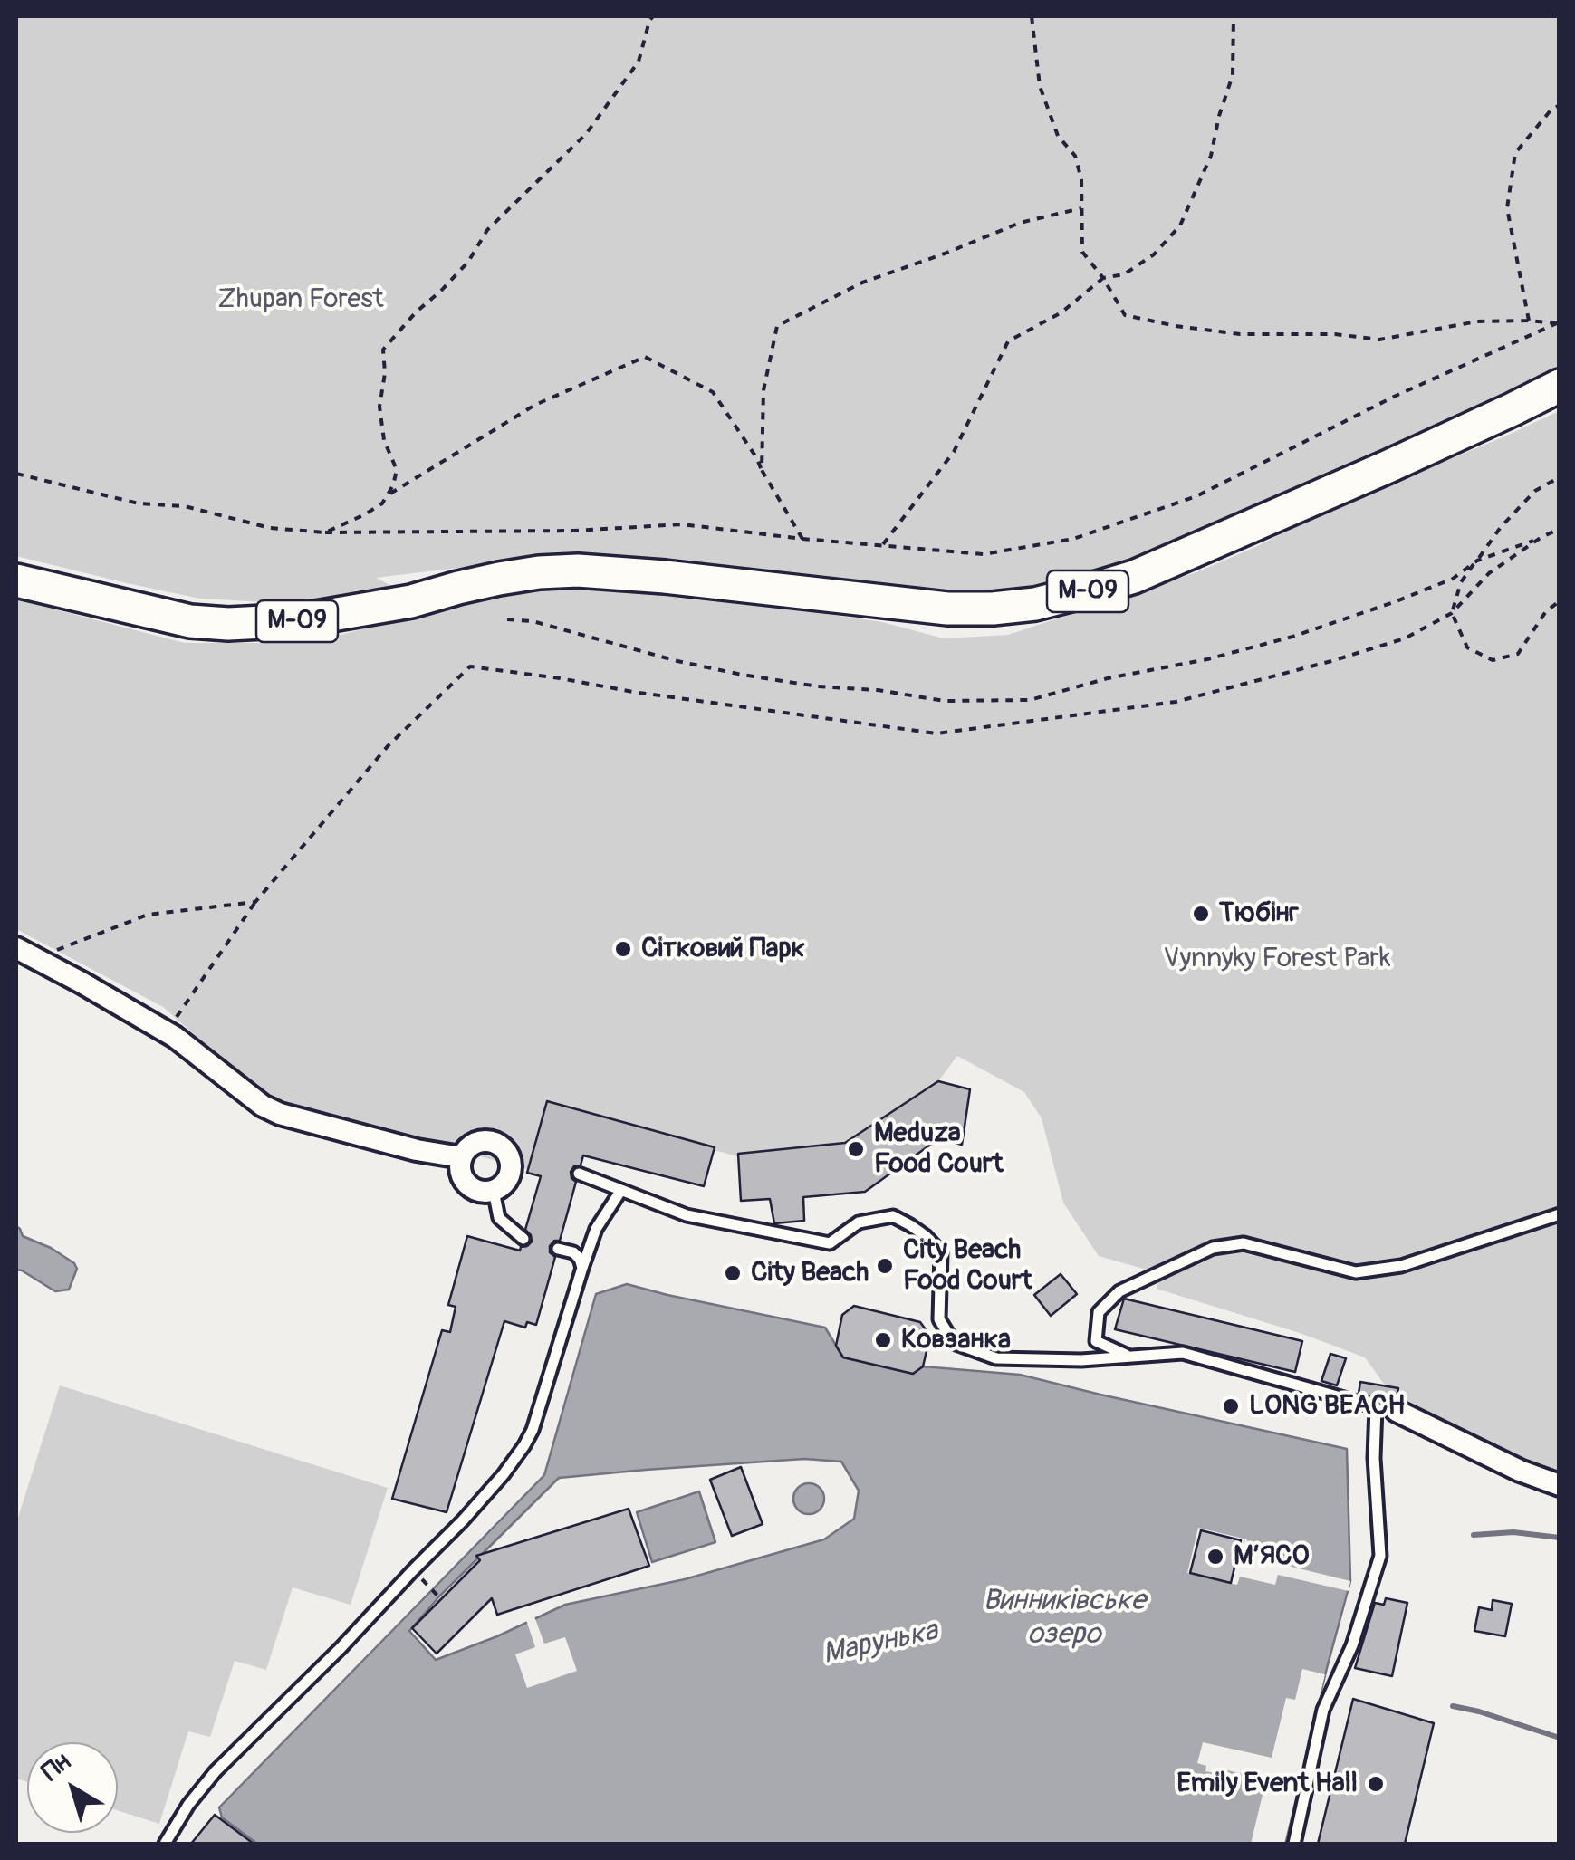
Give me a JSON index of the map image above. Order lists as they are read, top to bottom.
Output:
{
  "streets": {
    "main road": ["М-09"]
  },
  "water": ["Винниківське озеро", "Марунька"],
  "parks": ["Zhupan Forest", "Vynnyky Forest Park"],
  "places": [
    "Тюбінг",
    "Сітковий Парк",
    "Meduza Food Court",
    "City Beach Food Court",
    "City Beach",
    "Ковзанка",
    "LONG BEACH",
    "М’ЯСО",
    "Emily Event Hall"
  ],
  "north": "top left"
}
